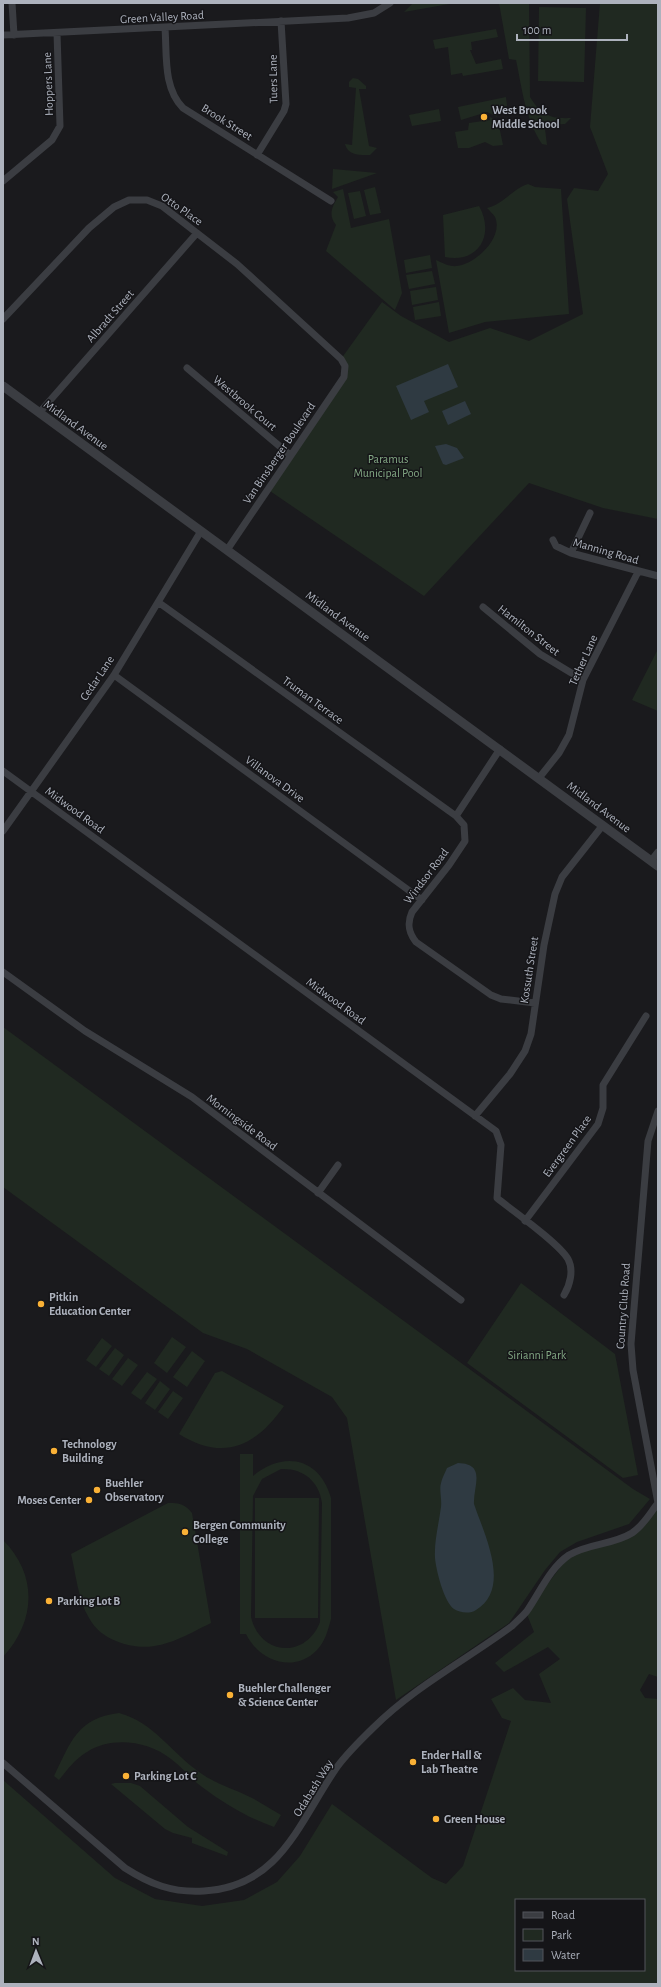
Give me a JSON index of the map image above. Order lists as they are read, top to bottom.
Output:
{
  "streets": {
    "street": [
      "Green Valley Road",
      "Tuers Lane",
      "Hoppers Lane",
      "Brook Street",
      "Otto Place",
      "Albradt Street",
      "Westbrook Court",
      "Midland Avenue",
      "Van Binsberger Boulevard",
      "Manning Road",
      "Hamilton Street",
      "Tether Lane",
      "Cedar Lane",
      "Truman Terrace",
      "Villanova Drive",
      "Midwood Road",
      "Windsor Road",
      "Kossuth Street",
      "Morningside Road",
      "Evergreen Place",
      "Country Club Road",
      "Odabash Way"
    ]
  },
  "crossings": [
    ["Green Valley Road", "Tuers Lane"],
    ["Green Valley Road", "Hoppers Lane"],
    ["Green Valley Road", "Brook Street"],
    ["Tuers Lane", "Brook Street"],
    ["Otto Place", "Albradt Street"],
    ["Otto Place", "Van Binsberger Boulevard"],
    ["Albradt Street", "Midland Avenue"],
    ["Westbrook Court", "Van Binsberger Boulevard"],
    ["Midland Avenue", "Van Binsberger Boulevard"],
    ["Midland Avenue", "Tether Lane"],
    ["Midland Avenue", "Cedar Lane"],
    ["Midland Avenue", "Kossuth Street"],
    ["Manning Road", "Tether Lane"],
    ["Hamilton Street", "Tether Lane"],
    ["Cedar Lane", "Truman Terrace"],
    ["Cedar Lane", "Villanova Drive"],
    ["Cedar Lane", "Midwood Road"],
    ["Truman Terrace", "Windsor Road"],
    ["Villanova Drive", "Windsor Road"],
    ["Midwood Road", "Kossuth Street"],
    ["Midwood Road", "Evergreen Place"],
    ["Windsor Road", "Kossuth Street"],
    ["Country Club Road", "Odabash Way"]
  ],
  "parks": ["Paramus Municipal Pool", "Sirianni Park"],
  "places": [
    "West Brook Middle School",
    "Pitkin Education Center",
    "Technology Building",
    "Buehler Observatory",
    "Moses Center",
    "Bergen Community College",
    "Parking Lot B",
    "Buehler Challenger & Science Center",
    "Ender Hall & Lab Theatre",
    "Parking Lot C",
    "Green House"
  ],
  "legend": ["Road", "Park", "Water"],
  "scale_bar": "100 m",
  "north": "top"
}
